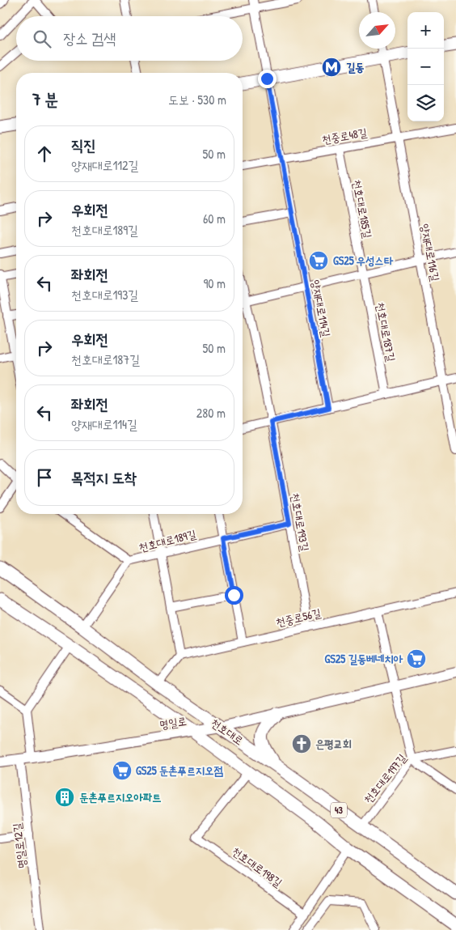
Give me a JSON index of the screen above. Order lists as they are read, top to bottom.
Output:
{
  "streets": {
    "main road": ["천호대로", "43"],
    "street": [
      "천중로48길",
      "천호대로185길",
      "양재대로116길",
      "양재대로114길",
      "천호대로187길",
      "천호대로193길",
      "천호대로189길",
      "천중로56길",
      "명일로",
      "천호대로197길",
      "명일로12길",
      "천호대로198길"
    ]
  },
  "crossings": [
    ["천중로48길", "천호대로185길"],
    ["천중로48길", "양재대로116길"],
    ["천중로48길", "양재대로114길"],
    ["천호대로185길", "천호대로187길"],
    ["천호대로193길", "천호대로189길"],
    ["천호대로193길", "천중로56길"],
    ["천호대로189길", "천호대로"],
    ["명일로", "천호대로"],
    ["명일로", "명일로12길"],
    ["천호대로", "천호대로197길"],
    ["천호대로", "천호대로198길"]
  ],
  "places": {
    "metro station": ["길동"],
    "supermarket": ["GS25 우성스타", "GS25 길동베네치아", "GS25 둔촌푸르지오점"],
    "church": ["은평교회"],
    "building": ["둔촌푸르지오아파트"]
  },
  "north": "top right",
  "page": {
    "map_buttons": ["+", "−"],
    "search": "장소 검색",
    "heading": ["7 분", "도보 · 530 m"],
    "list": [
      ["직진", "양재대로112길", "50 m"],
      ["우회전", "천호대로189길", "60 m"],
      ["좌회전", "천호대로193길", "90 m"],
      ["우회전", "천호대로187길", "50 m"],
      ["좌회전", "양재대로114길", "280 m"],
      "목적지 도착"
    ]
  }
}
